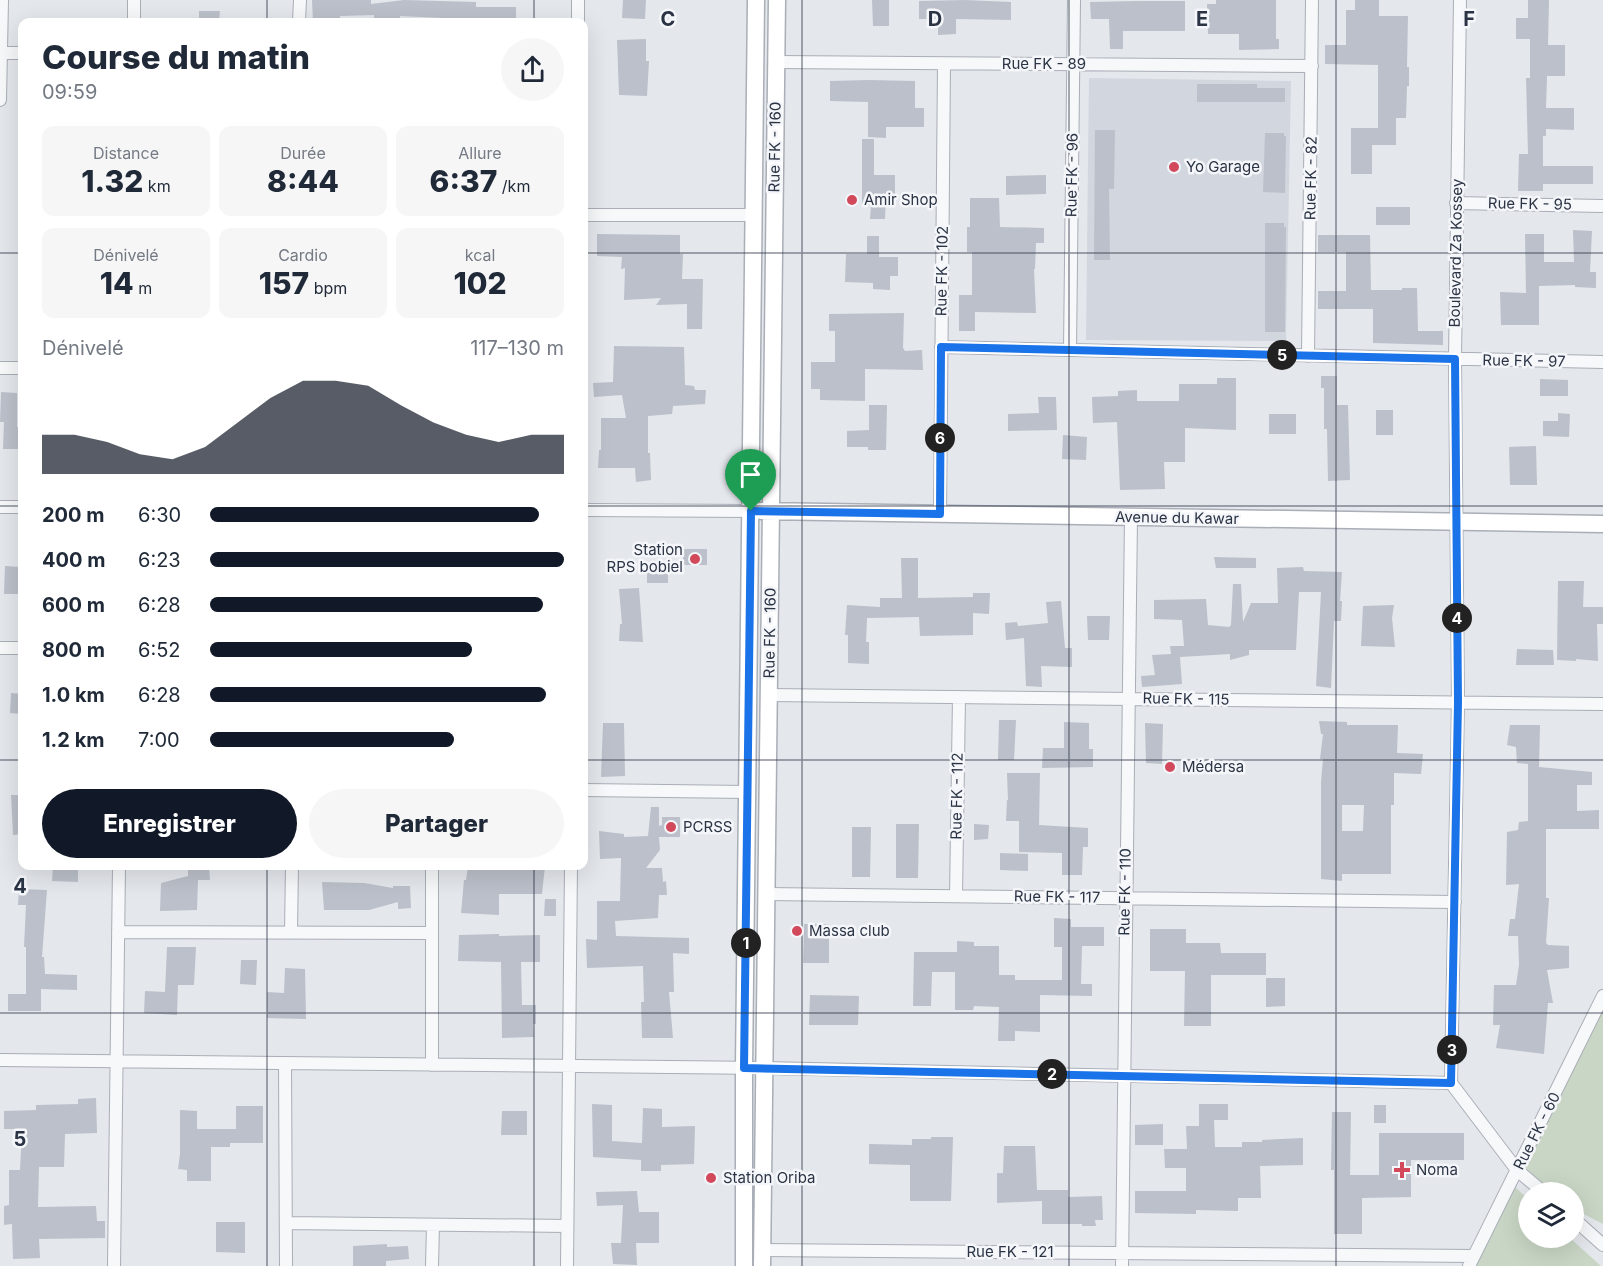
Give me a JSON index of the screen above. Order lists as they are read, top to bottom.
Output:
{
  "streets": {
    "main road": ["Rue FK - 160", "Avenue du Kawar"],
    "street": [
      "Rue FK - 89",
      "Rue FK - 96",
      "Rue FK - 82",
      "Rue FK - 95",
      "Boulevard Za Kossey",
      "Rue FK - 102",
      "Rue FK - 97",
      "Rue FK - 115",
      "Rue FK - 112",
      "Rue FK - 110",
      "Rue FK - 117",
      "Rue FK - 60",
      "Rue FK - 121"
    ]
  },
  "crossings": [
    ["Rue FK - 89", "Rue FK - 160"],
    ["Rue FK - 89", "Rue FK - 96"],
    ["Rue FK - 89", "Rue FK - 82"],
    ["Rue FK - 89", "Rue FK - 102"],
    ["Rue FK - 160", "Avenue du Kawar"],
    ["Rue FK - 160", "Rue FK - 115"],
    ["Rue FK - 160", "Rue FK - 117"],
    ["Rue FK - 160", "Rue FK - 121"],
    ["Rue FK - 96", "Rue FK - 97"],
    ["Rue FK - 82", "Rue FK - 97"],
    ["Rue FK - 95", "Boulevard Za Kossey"],
    ["Boulevard Za Kossey", "Rue FK - 97"],
    ["Boulevard Za Kossey", "Avenue du Kawar"],
    ["Boulevard Za Kossey", "Rue FK - 115"],
    ["Boulevard Za Kossey", "Rue FK - 117"],
    ["Rue FK - 102", "Rue FK - 97"],
    ["Rue FK - 102", "Avenue du Kawar"],
    ["Avenue du Kawar", "Rue FK - 110"],
    ["Rue FK - 115", "Rue FK - 112"],
    ["Rue FK - 115", "Rue FK - 110"],
    ["Rue FK - 112", "Rue FK - 117"],
    ["Rue FK - 110", "Rue FK - 117"],
    ["Rue FK - 110", "Rue FK - 121"],
    ["Rue FK - 60", "Rue FK - 121"]
  ],
  "places": {
    "other": [
      "Yo Garage",
      "Amir Shop",
      "Station RPS bobiel",
      "Médersa",
      "PCRSS",
      "Massa club",
      "Station Oriba"
    ],
    "health": ["Noma"]
  },
  "page": {
    "heading": ["Course du matin", "09:59"],
    "stats": [
      ["Distance", "1.32 km"],
      ["Durée", "8:44"],
      ["Allure", "6:37 /km"],
      ["Dénivelé", "14 m"],
      ["Cardio", "157 bpm"],
      ["kcal", "102"]
    ],
    "chart": ["Dénivelé", "117–130 m"],
    "pins": [
      "5",
      "6",
      "4",
      "1",
      "3",
      "2"
    ],
    "list": [
      {
        "name": "200 m",
        "note": "6:30"
      },
      {
        "name": "400 m",
        "note": "6:23"
      },
      {
        "name": "600 m",
        "note": "6:28"
      },
      {
        "name": "800 m",
        "note": "6:52"
      },
      {
        "name": "1.0 km",
        "note": "6:28"
      },
      {
        "name": "1.2 km",
        "note": "7:00"
      }
    ],
    "buttons": ["Enregistrer", "Partager"]
  },
  "grid": {
    "columns": [
      "C",
      "D",
      "E",
      "F"
    ],
    "rows": ["4", "5"]
  }
}
